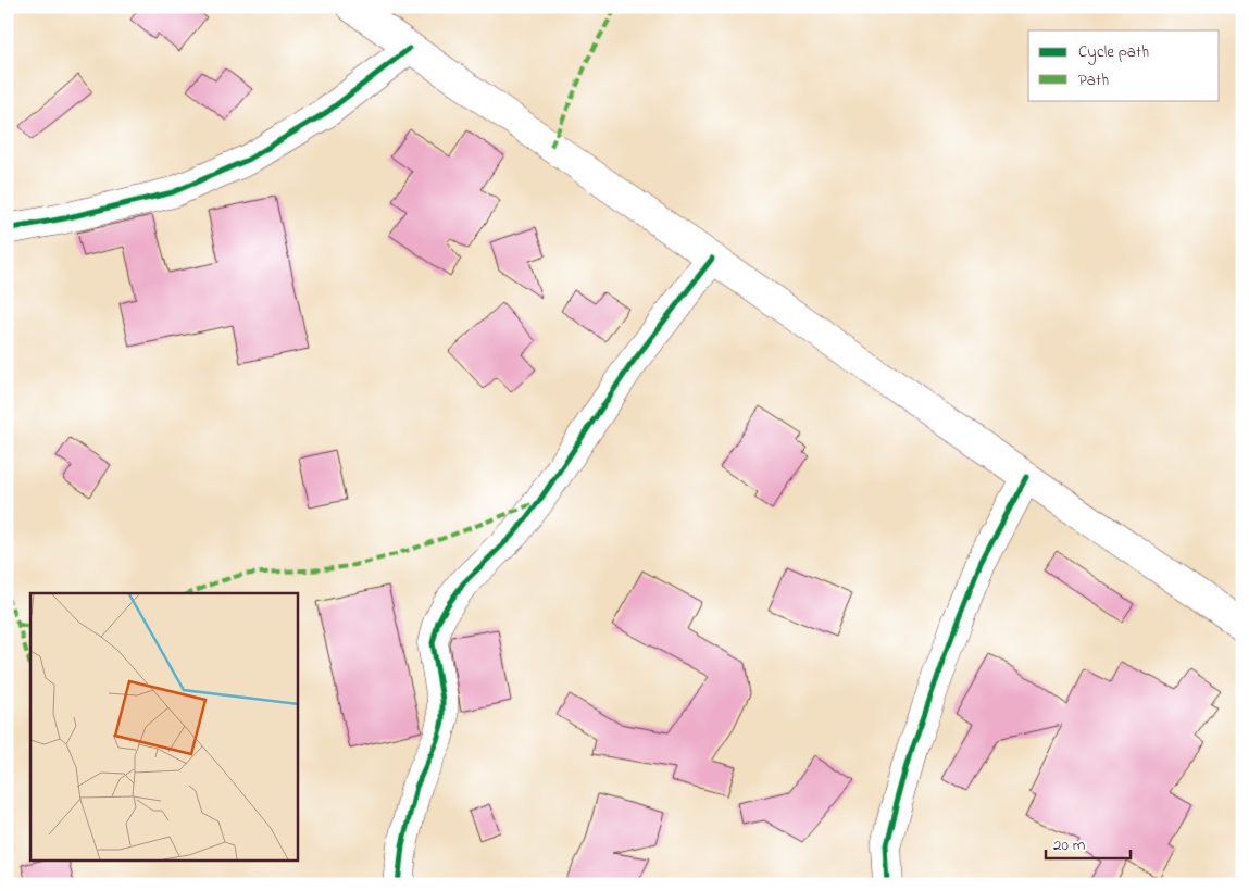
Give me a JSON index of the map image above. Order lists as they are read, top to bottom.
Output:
{
  "legend": ["Cycle path", "Path"],
  "scale_bar": "20 m"
}
